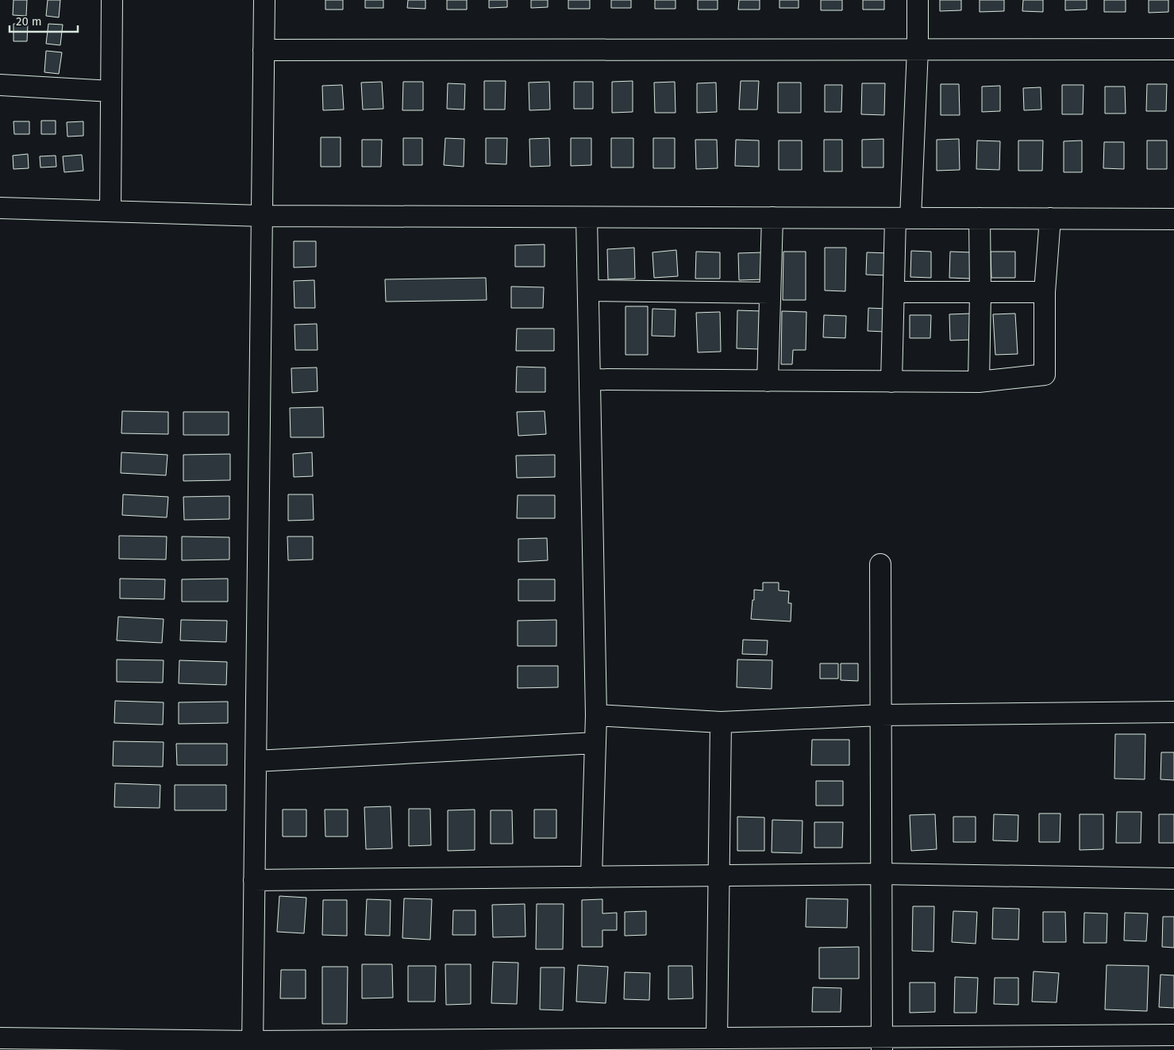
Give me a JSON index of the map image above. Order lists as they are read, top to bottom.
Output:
{
  "scale_bar": "20 m"
}
